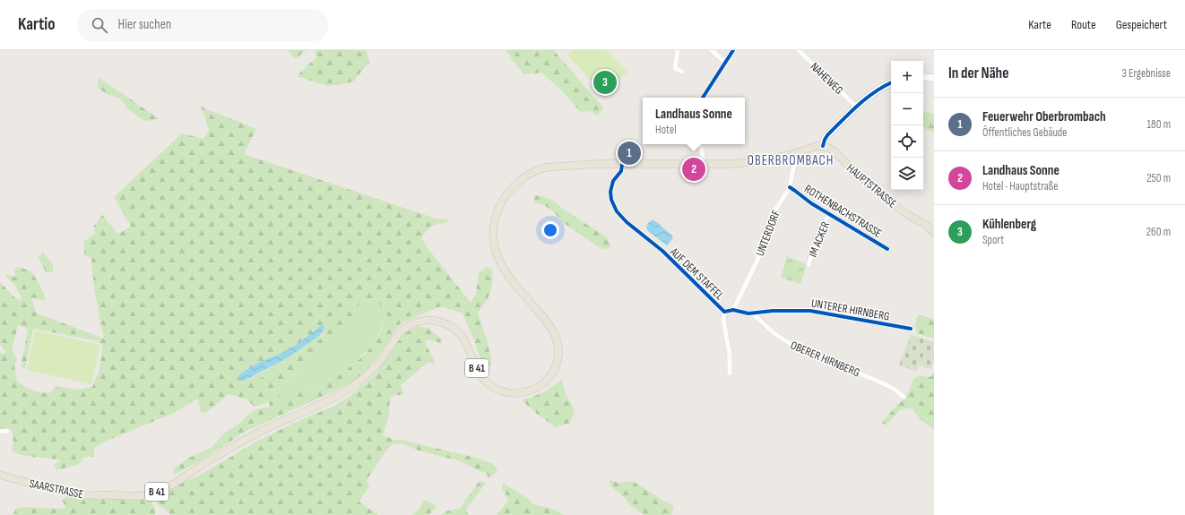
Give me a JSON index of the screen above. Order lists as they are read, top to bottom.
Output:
{
  "streets": {
    "main road": ["HAUPTSTRASSE", "B 41", "SAARSTRASSE"],
    "street": [
      "NAHEWEG",
      "ROTHENBACHSTRASSE",
      "UNTERDORF",
      "IM ACKER",
      "AUF DEM STAFFEL",
      "UNTERER HIRNBERG",
      "OBERER HIRNBERG"
    ]
  },
  "crossings": [
    ["HAUPTSTRASSE", "B 41"],
    ["ROTHENBACHSTRASSE", "UNTERDORF"],
    ["ROTHENBACHSTRASSE", "IM ACKER"],
    ["UNTERDORF", "UNTERER HIRNBERG"],
    ["UNTERDORF", "B 41"],
    ["AUF DEM STAFFEL", "UNTERER HIRNBERG"],
    ["AUF DEM STAFFEL", "B 41"],
    ["AUF DEM STAFFEL", "SAARSTRASSE"],
    ["UNTERER HIRNBERG", "OBERER HIRNBERG"],
    ["B 41", "SAARSTRASSE"]
  ],
  "districts": ["OBERBROMBACH"],
  "page": {
    "header": "Kartio",
    "search": "Hier suchen",
    "nav": ["Karte", "Route", "Gespeichert"],
    "heading": ["In der Nähe", "3 Ergebnisse"],
    "map_buttons": ["+", "−"],
    "pins": ["3", "1", "2"],
    "list": [
      {
        "mark": "1",
        "name": "Feuerwehr Oberbrombach",
        "note": "Öffentliches Gebäude",
        "value": "180 m"
      },
      {
        "mark": "2",
        "name": "Landhaus Sonne",
        "note": "Hotel · Hauptstraße",
        "value": "250 m"
      },
      {
        "mark": "3",
        "name": "Kühlenberg",
        "note": "Sport",
        "value": "260 m"
      }
    ],
    "popup": ["Landhaus Sonne", "Hotel"]
  }
}
